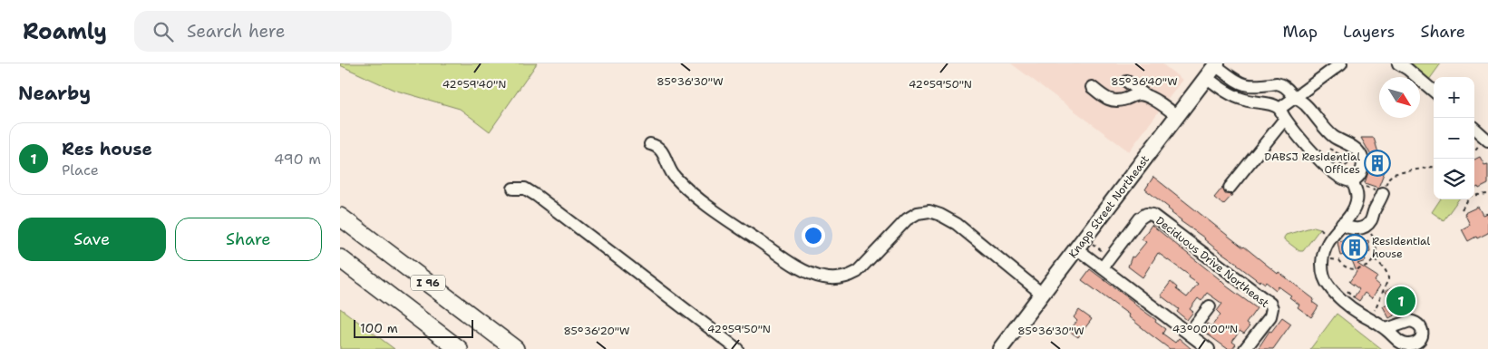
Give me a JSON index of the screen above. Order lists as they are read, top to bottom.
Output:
{
  "streets": {
    "highway": ["I 96"],
    "main road": ["Knapp Street Northeast"],
    "street": ["Deciduous Drive Northeast"]
  },
  "places": {
    "building": ["DABSJ Residential Offices", "Residential house"]
  },
  "scale_bar": "100 m",
  "north": "bottom right",
  "page": {
    "header": "Roamly",
    "search": "Search here",
    "nav": ["Map", "Layers", "Share"],
    "heading": "Nearby",
    "map_buttons": ["+", "−"],
    "list": [
      {
        "mark": "1",
        "name": "Res house",
        "note": "Place",
        "value": "490 m"
      }
    ],
    "buttons": ["Save", "Share"],
    "pins": "1",
    "scale": "100 m"
  },
  "coordinates": [
    "85°36'30\"W",
    "85°36'40\"W",
    "42°59'40\"N",
    "42°59'50\"N",
    "43°00'00\"N",
    "85°36'20\"W"
  ]
}
